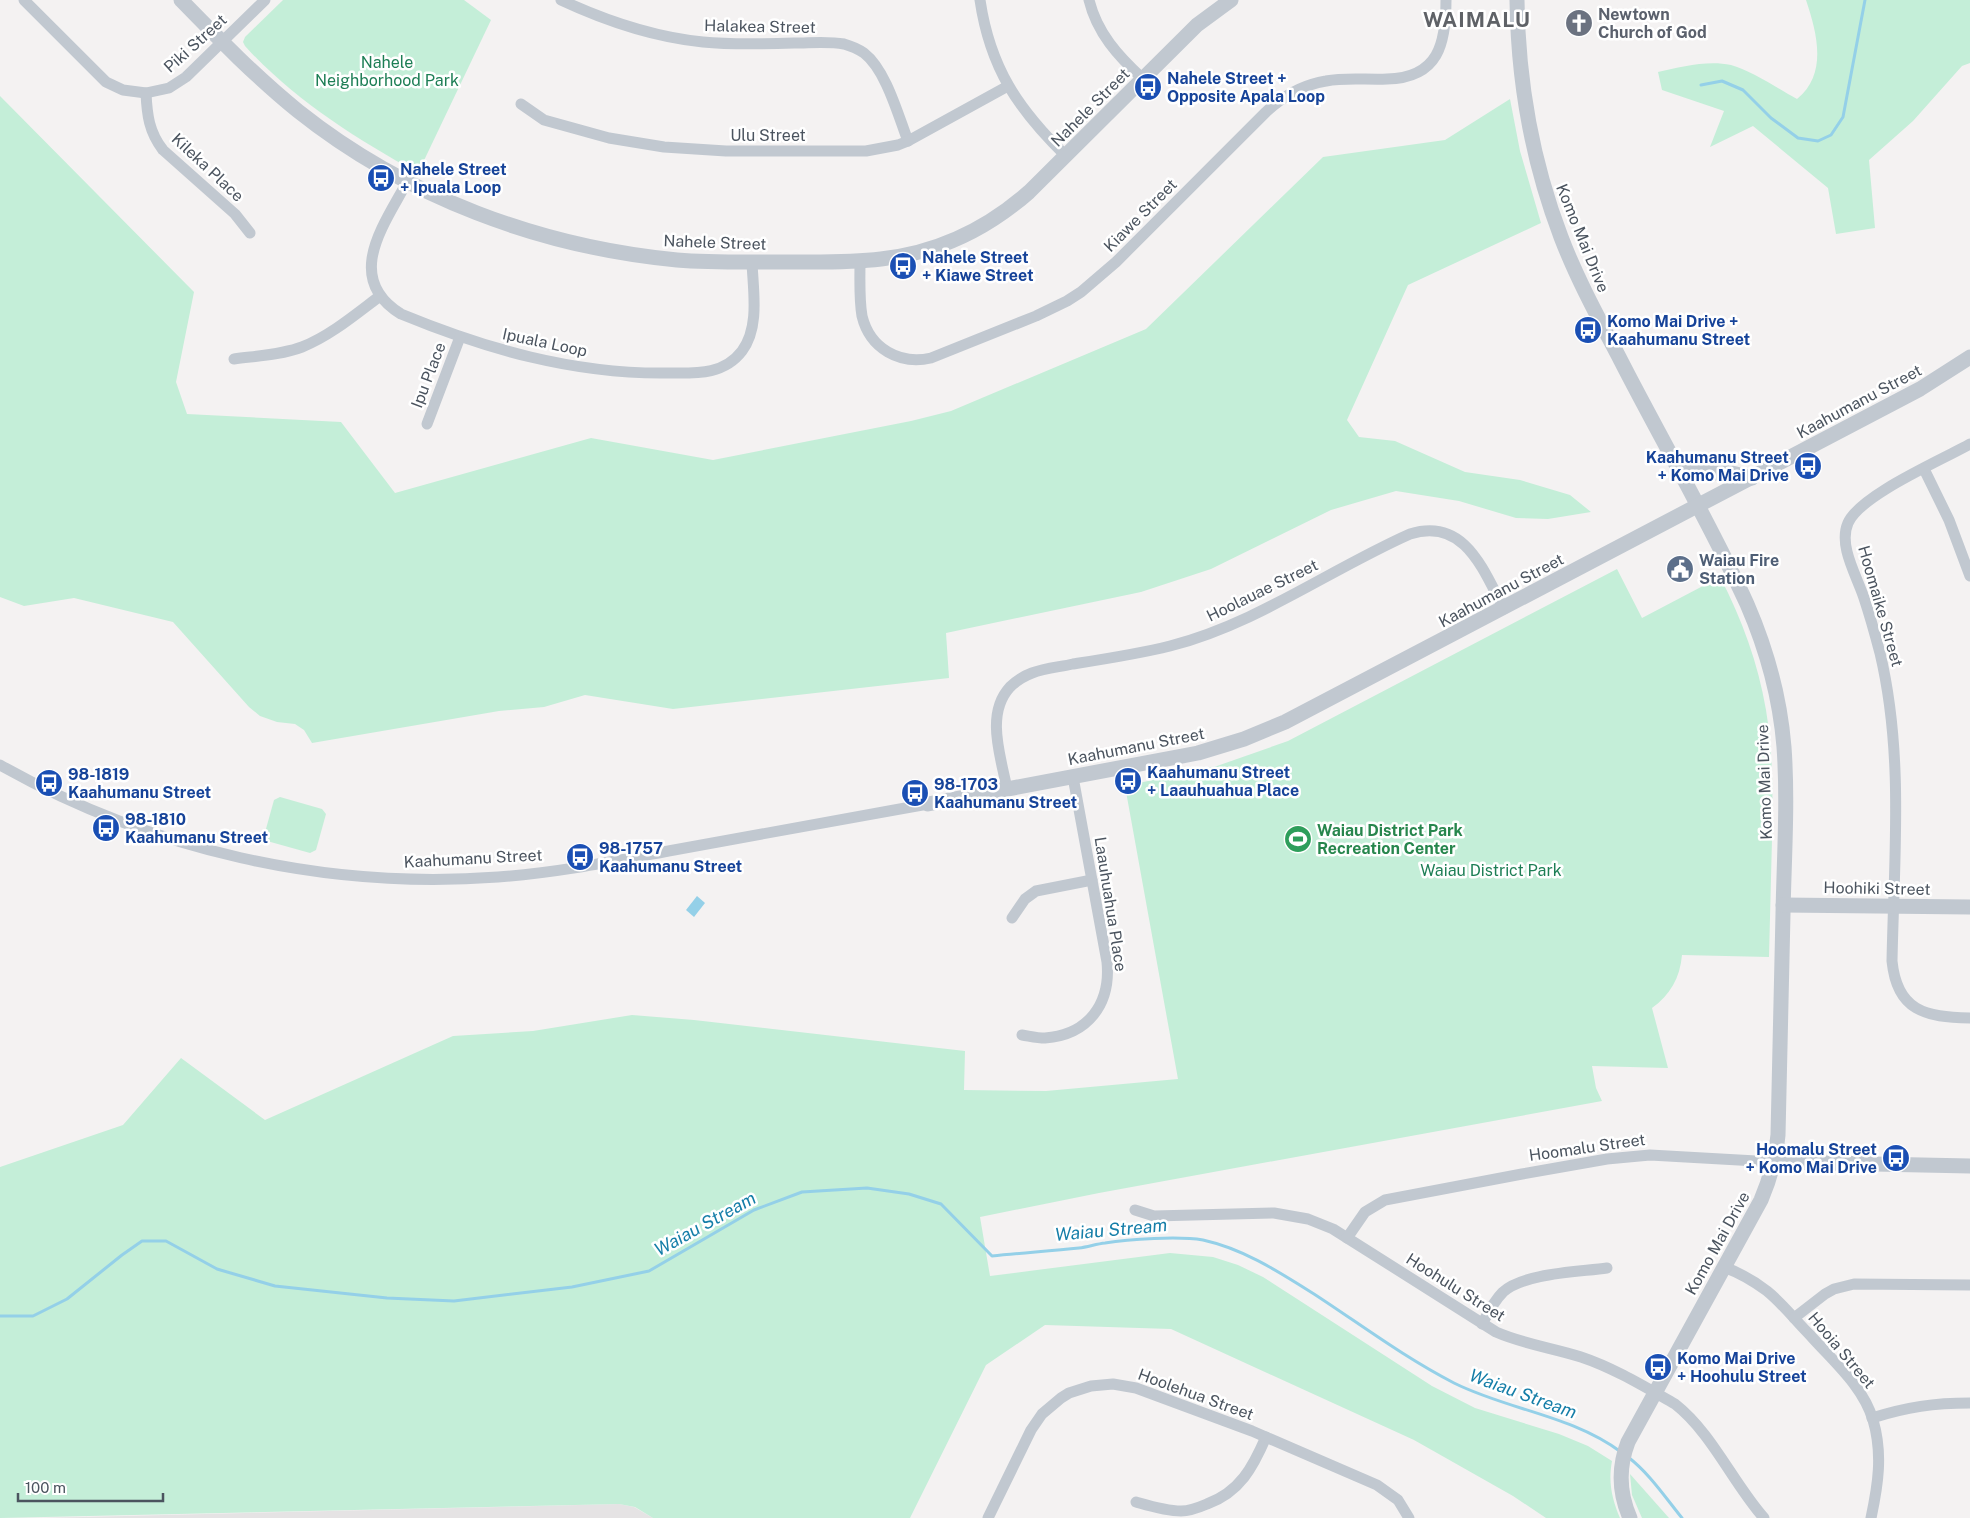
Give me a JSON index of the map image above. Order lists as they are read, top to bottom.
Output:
{
  "streets": {
    "street": [
      "Halakea Street",
      "Piki Street",
      "Nahele Street",
      "Ulu Street",
      "Kileka Place",
      "Kiawe Street",
      "Komo Mai Drive",
      "Ipuala Loop",
      "Ipu Place",
      "Kaahumanu Street",
      "Hoolauae Street",
      "Hoomaike Street",
      "Hoohiki Street",
      "Laauhuahua Place",
      "Hoomalu Street",
      "Hoohulu Street",
      "Hooia Street",
      "Hoolehua Street"
    ]
  },
  "crossings": [
    ["Halakea Street", "Ulu Street"],
    ["Piki Street", "Nahele Street"],
    ["Piki Street", "Kileka Place"],
    ["Nahele Street", "Kiawe Street"],
    ["Nahele Street", "Ipuala Loop"],
    ["Komo Mai Drive", "Kaahumanu Street"],
    ["Komo Mai Drive", "Hoohiki Street"],
    ["Komo Mai Drive", "Hoomalu Street"],
    ["Komo Mai Drive", "Hoohulu Street"],
    ["Komo Mai Drive", "Hooia Street"],
    ["Ipuala Loop", "Ipu Place"],
    ["Kaahumanu Street", "Hoolauae Street"],
    ["Kaahumanu Street", "Laauhuahua Place"],
    ["Hoomaike Street", "Hoohiki Street"],
    ["Hoomalu Street", "Hoohulu Street"]
  ],
  "districts": ["WAIMALU"],
  "water": ["Waiau Stream"],
  "parks": ["Nahele Neighborhood Park", "Waiau District Park"],
  "places": {
    "church": ["Newtown Church of God"],
    "bus stop": [
      "Nahele Street + Opposite Apala Loop",
      "Nahele Street + Ipuala Loop",
      "Nahele Street + Kiawe Street",
      "Komo Mai Drive + Kaahumanu Street",
      "Kaahumanu Street + Komo Mai Drive",
      "Kaahumanu Street + Laauhuahua Place",
      "98-1819 Kaahumanu Street",
      "98-1703 Kaahumanu Street",
      "98-1810 Kaahumanu Street",
      "98-1757 Kaahumanu Street",
      "Hoomalu Street + Komo Mai Drive",
      "Komo Mai Drive + Hoohulu Street"
    ],
    "public building": ["Waiau Fire Station"],
    "sports": ["Waiau District Park Recreation Center"]
  },
  "scale_bar": "100 m"
}
